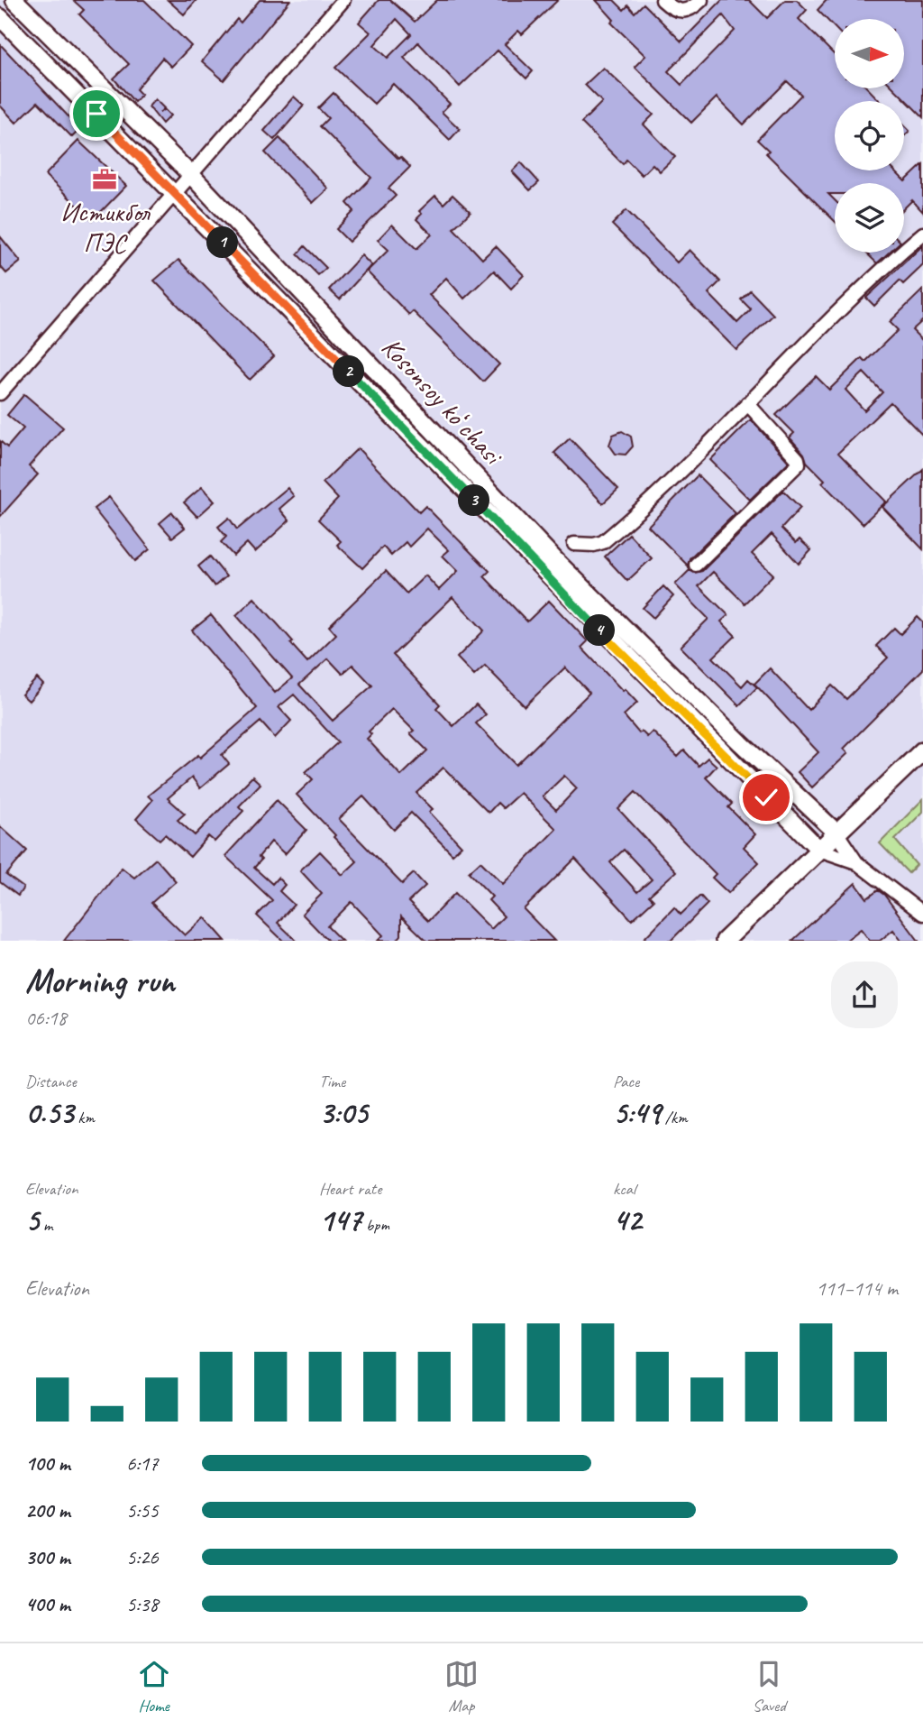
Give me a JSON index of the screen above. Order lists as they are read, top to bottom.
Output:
{
  "streets": {
    "street": ["Kosonsoy koʻchasi"]
  },
  "places": {
    "office": ["Истикбол ПЭС"]
  },
  "north": "right",
  "page": {
    "pins": [
      "1",
      "2",
      "3",
      "4"
    ],
    "heading": ["Morning run", "06:18"],
    "stats": [
      ["Distance", "0.53 km"],
      ["Time", "3:05"],
      ["Pace", "5:49 /km"],
      ["Elevation", "5 m"],
      ["Heart rate", "147 bpm"],
      ["kcal", "42"]
    ],
    "chart": ["Elevation", "111–114 m"],
    "list": [
      {
        "name": "100 m",
        "note": "6:17"
      },
      {
        "name": "200 m",
        "note": "5:55"
      },
      {
        "name": "300 m",
        "note": "5:26"
      },
      {
        "name": "400 m",
        "note": "5:38"
      }
    ],
    "tabs": ["Home", "Map", "Saved"]
  }
}
